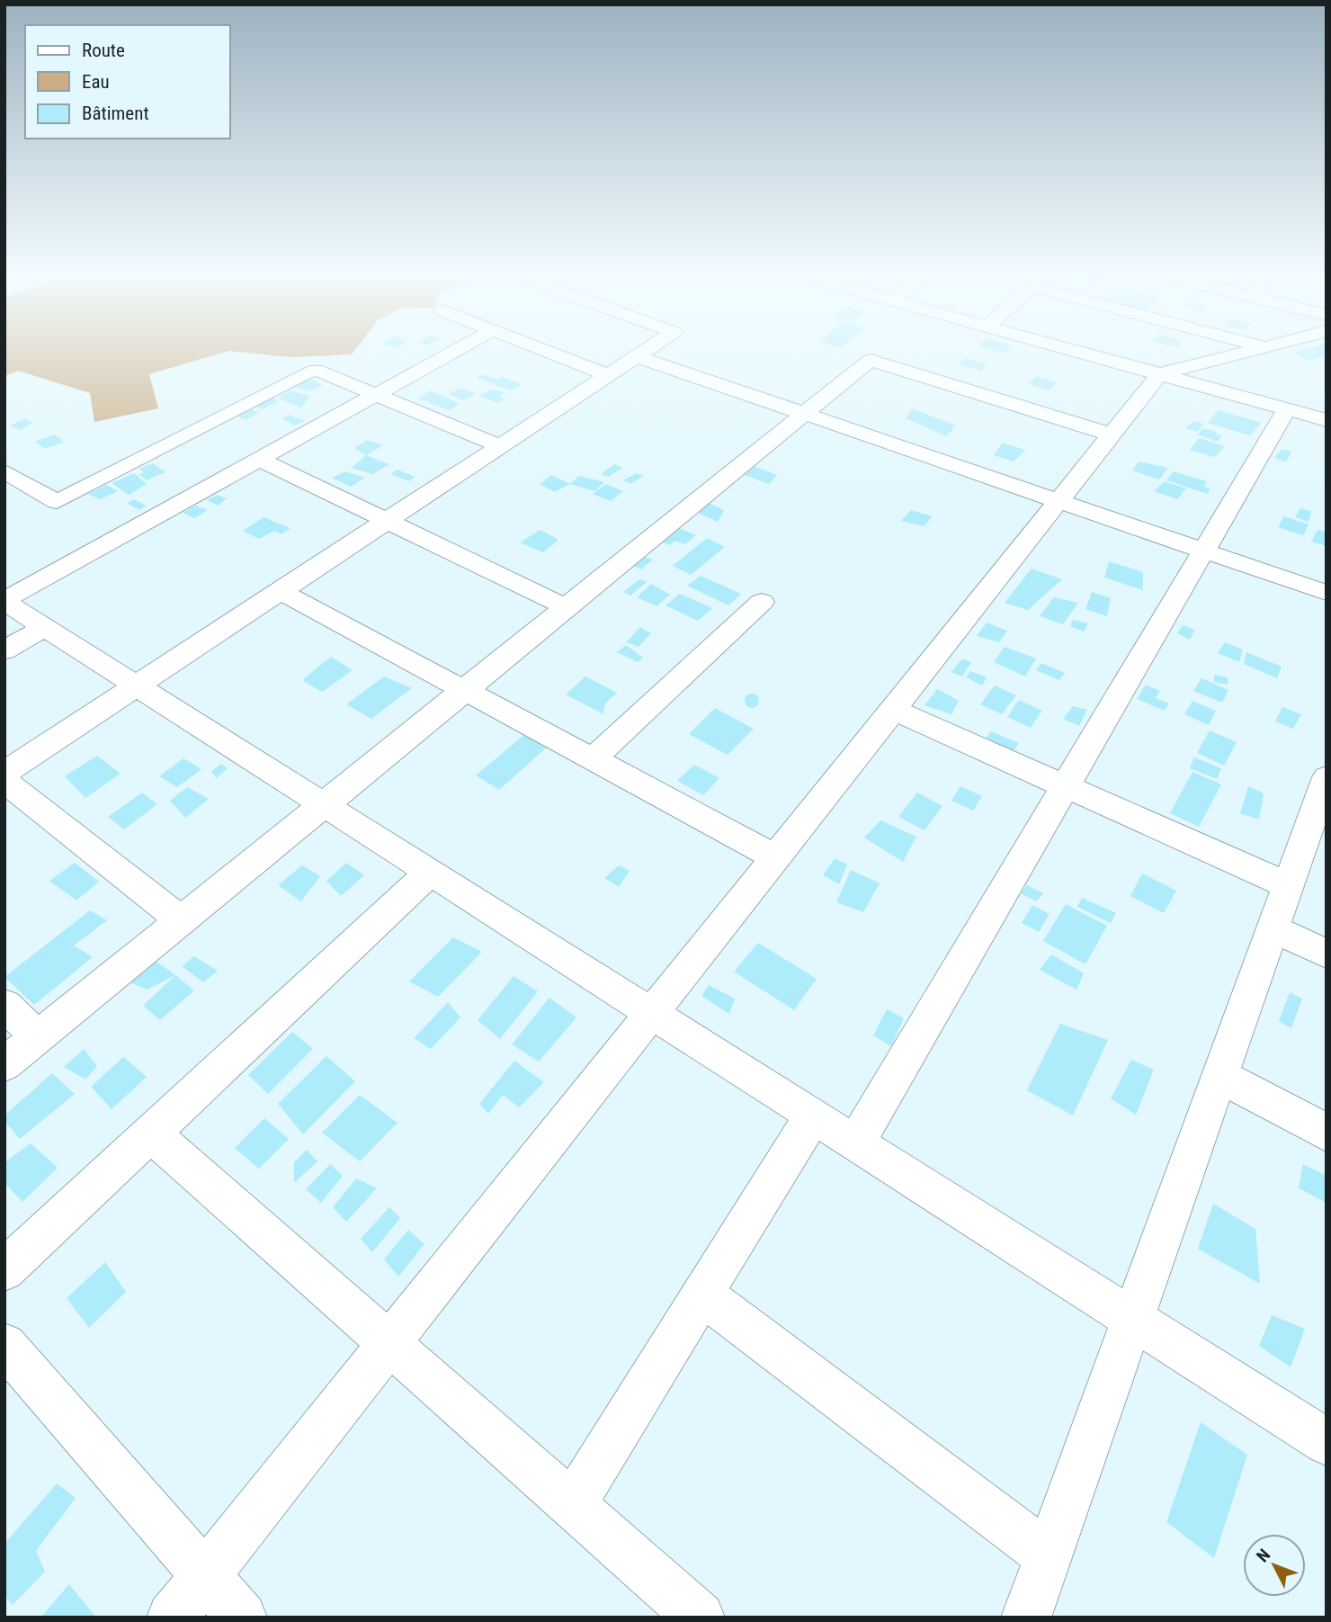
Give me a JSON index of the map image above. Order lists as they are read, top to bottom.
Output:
{
  "legend": ["Route", "Eau", "Bâtiment"],
  "north": "top left"
}
